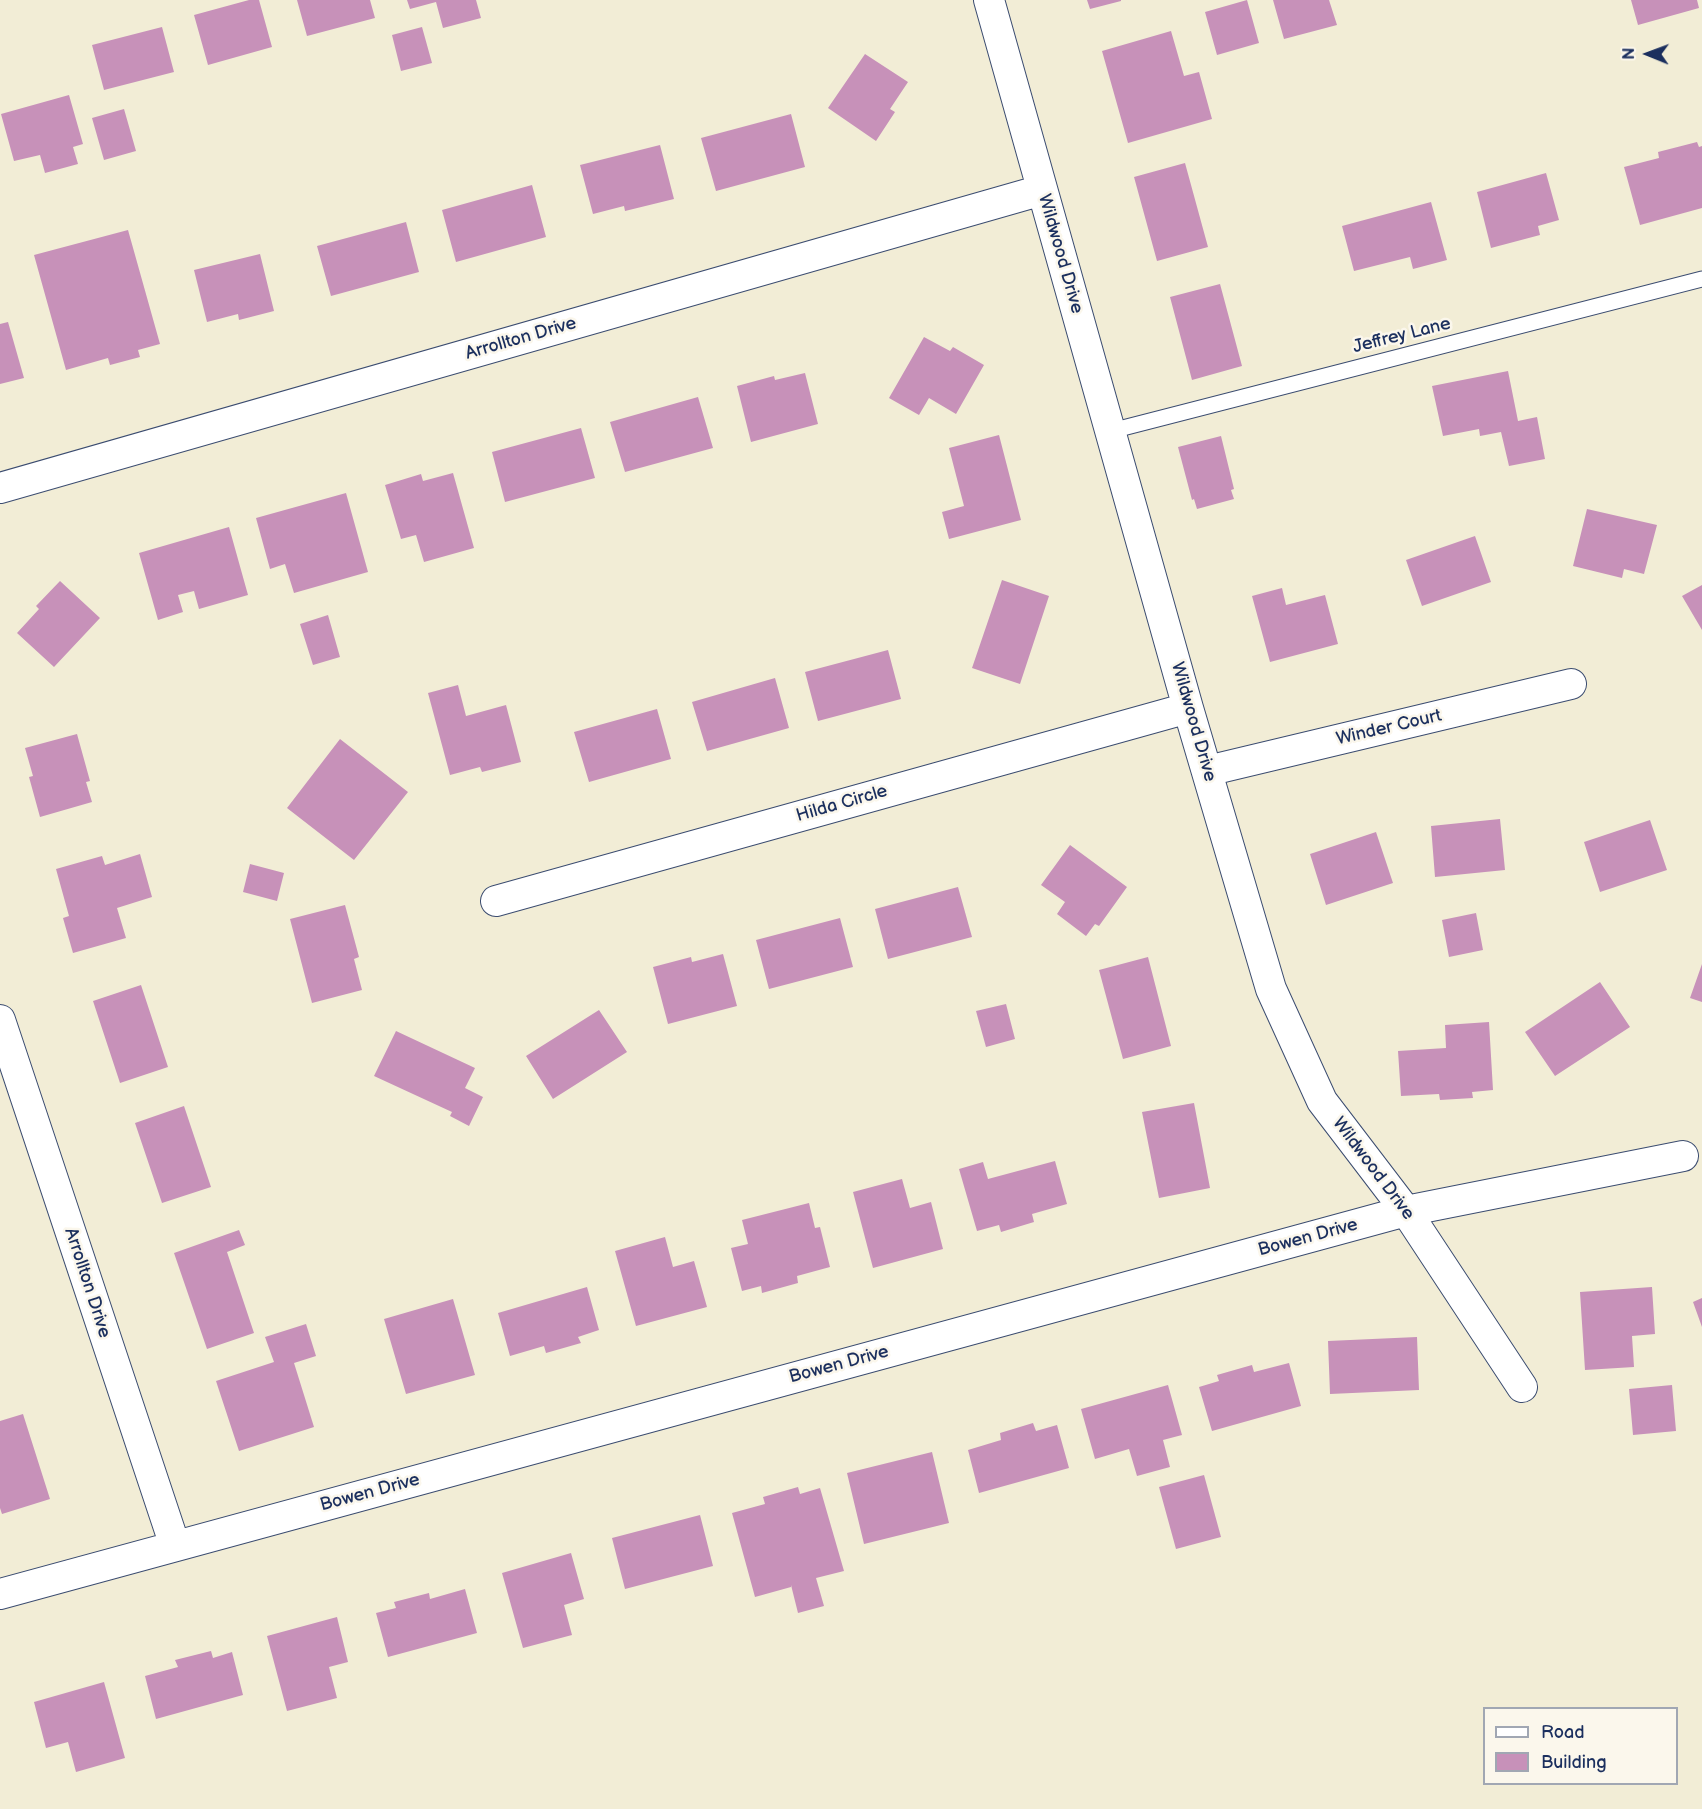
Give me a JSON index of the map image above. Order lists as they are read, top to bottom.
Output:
{
  "streets": {
    "street": [
      "Wildwood Drive",
      "Arrollton Drive",
      "Winder Court",
      "Hilda Circle",
      "Bowen Drive"
    ],
    "lane": ["Jeffrey Lane"]
  },
  "crossings": [
    ["Wildwood Drive", "Jeffrey Lane"],
    ["Wildwood Drive", "Arrollton Drive"],
    ["Wildwood Drive", "Winder Court"],
    ["Wildwood Drive", "Hilda Circle"],
    ["Wildwood Drive", "Bowen Drive"],
    ["Arrollton Drive", "Bowen Drive"]
  ],
  "legend": ["Road", "Building"],
  "north": "left"
}
